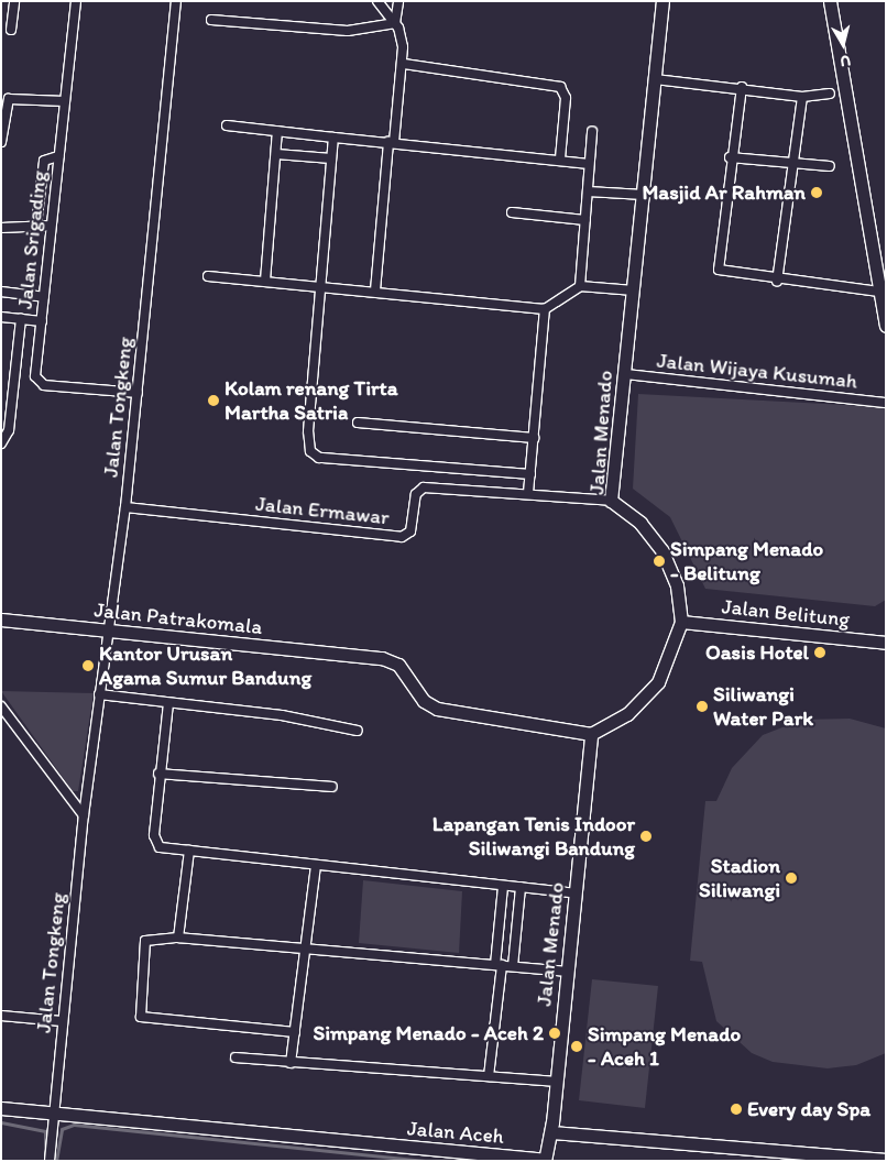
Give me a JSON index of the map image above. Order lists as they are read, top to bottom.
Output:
{
  "streets": {
    "street": [
      "Jalan Srigading",
      "Jalan Wijaya Kusumah",
      "Jalan Tongkeng",
      "Jalan Menado",
      "Jalan Ermawar",
      "Jalan Belitung",
      "Jalan Patrakomala",
      "Jalan Aceh"
    ]
  },
  "crossings": [
    ["Jalan Srigading", "Jalan Tongkeng"],
    ["Jalan Wijaya Kusumah", "Jalan Menado"],
    ["Jalan Tongkeng", "Jalan Ermawar"],
    ["Jalan Tongkeng", "Jalan Patrakomala"],
    ["Jalan Tongkeng", "Jalan Aceh"],
    ["Jalan Menado", "Jalan Ermawar"],
    ["Jalan Menado", "Jalan Belitung"],
    ["Jalan Menado", "Jalan Patrakomala"],
    ["Jalan Menado", "Jalan Aceh"]
  ],
  "places": [
    "Masjid Ar Rahman",
    "Kolam renang Tirta Martha Satria",
    "Simpang Menado - Belitung",
    "Oasis Hotel",
    "Kantor Urusan Agama Sumur Bandung",
    "Siliwangi Water Park",
    "Lapangan Tenis Indoor Siliwangi Bandung",
    "Stadion Siliwangi",
    "Simpang Menado - Aceh 2",
    "Simpang Menado - Aceh 1",
    "Every day Spa"
  ],
  "north": "bottom"
}
